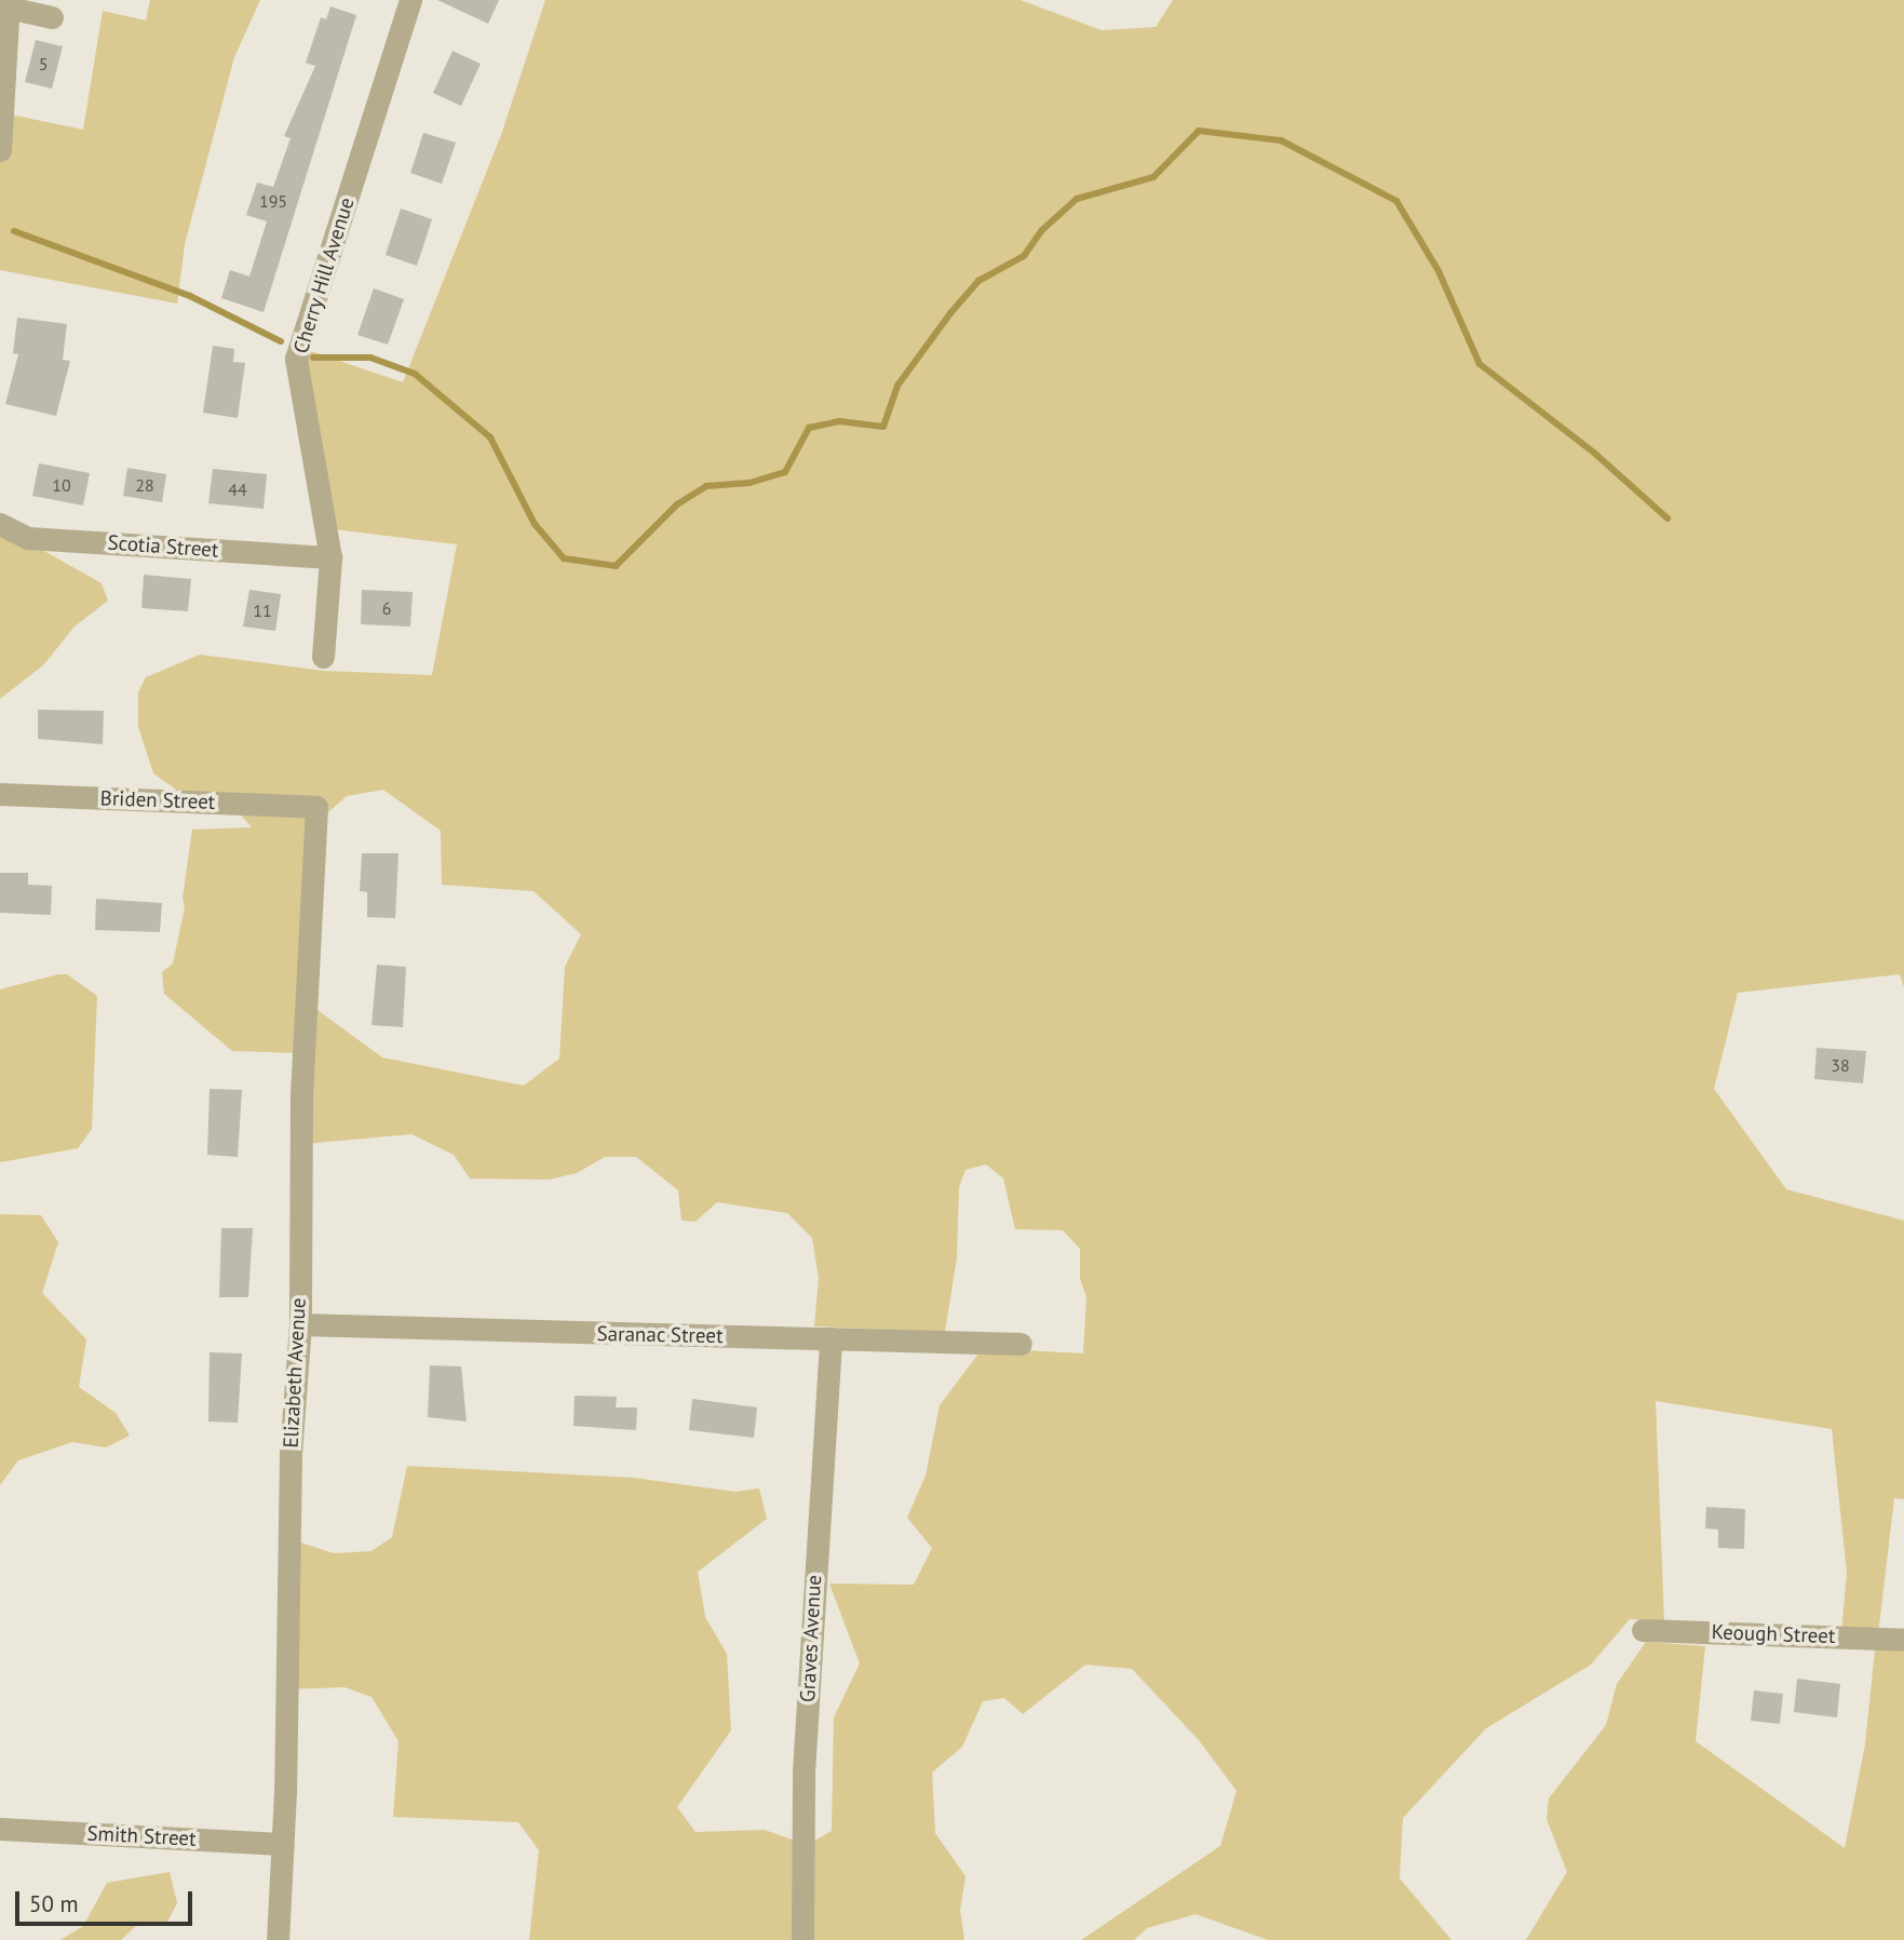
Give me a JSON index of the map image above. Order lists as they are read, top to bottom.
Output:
{
  "streets": {
    "street": [
      "Cherry Hill Avenue",
      "Scotia Street",
      "Briden Street",
      "Saranac Street",
      "Elizabeth Avenue",
      "Keough Street",
      "Graves Avenue",
      "Smith Street"
    ]
  },
  "crossings": [
    ["Cherry Hill Avenue", "Scotia Street"],
    ["Briden Street", "Elizabeth Avenue"],
    ["Saranac Street", "Elizabeth Avenue"],
    ["Saranac Street", "Graves Avenue"],
    ["Elizabeth Avenue", "Smith Street"]
  ],
  "house_numbers": [
    "5",
    "195",
    "10",
    "28",
    "44",
    "6",
    "11",
    "38"
  ],
  "scale_bar": "50 m"
}
